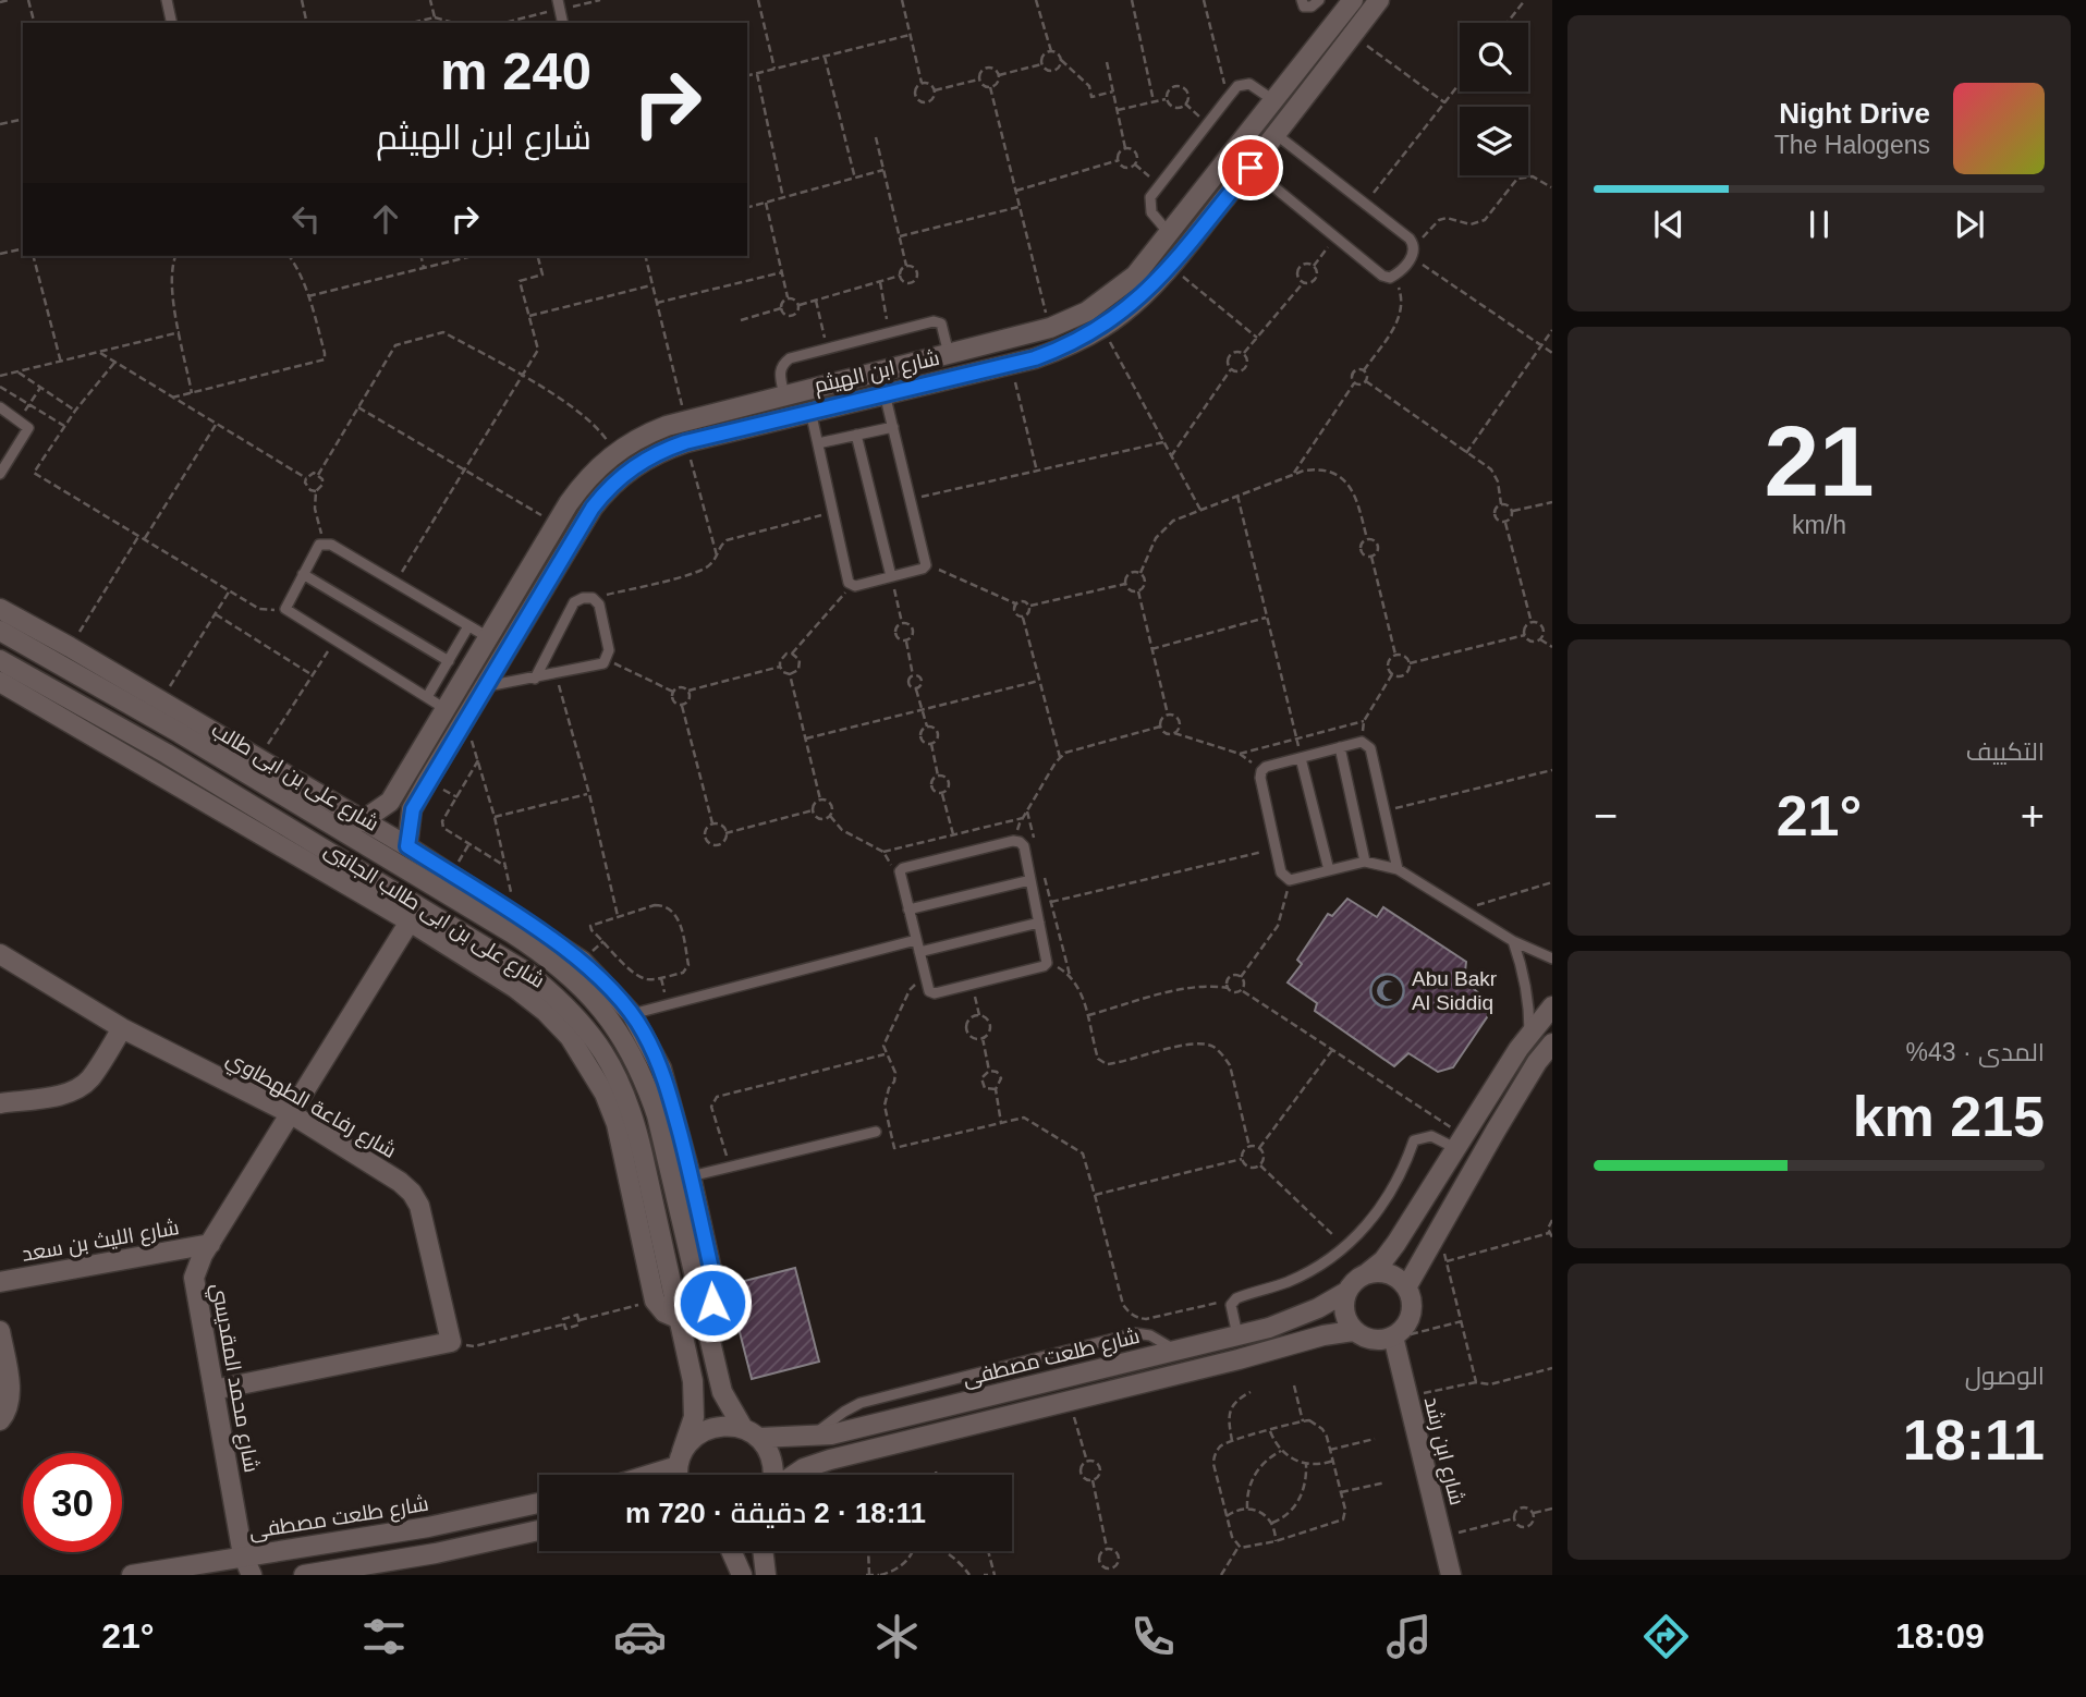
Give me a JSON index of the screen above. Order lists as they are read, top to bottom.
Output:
{
  "streets": {
    "street": [
      "شارع ابن الهيثم",
      "شارع على بن ابى طالب",
      "شارع على بن ابى طالب الجانبى",
      "شارع رفاعة الطهطاوي",
      "شارع الليث بن سعد",
      "شارع طلعت مصطفى",
      "شارع محمد المقديسي",
      "شارع ابن رشد"
    ]
  },
  "crossings": [
    ["شارع ابن الهيثم", "شارع على بن ابى طالب الجانبى"],
    ["شارع على بن ابى طالب", "شارع على بن ابى طالب الجانبى"],
    ["شارع على بن ابى طالب", "شارع طلعت مصطفى"],
    ["شارع على بن ابى طالب الجانبى", "شارع محمد المقديسي"],
    ["شارع رفاعة الطهطاوي", "شارع محمد المقديسي"],
    ["شارع الليث بن سعد", "شارع محمد المقديسي"],
    ["شارع طلعت مصطفى", "شارع محمد المقديسي"],
    ["شارع طلعت مصطفى", "شارع ابن رشد"]
  ],
  "places": {
    "mosque": ["Abu Bakr Al Siddiq"]
  },
  "page": {
    "turn": ["240 m", "شارع ابن الهيثم"],
    "song": ["Night Drive", "The Halogens"],
    "tile": [
      ["21", "km/h"],
      "التكييف",
      ["المدى · 43%", "215 km"],
      ["الوصول", "18:11"]
    ],
    "heat": ["−", "21°", "+"],
    "limit": "30",
    "trip": "18:11 · 2 دقيقة · 720 m",
    "tabs": ["18:09", "21°"]
  }
}
